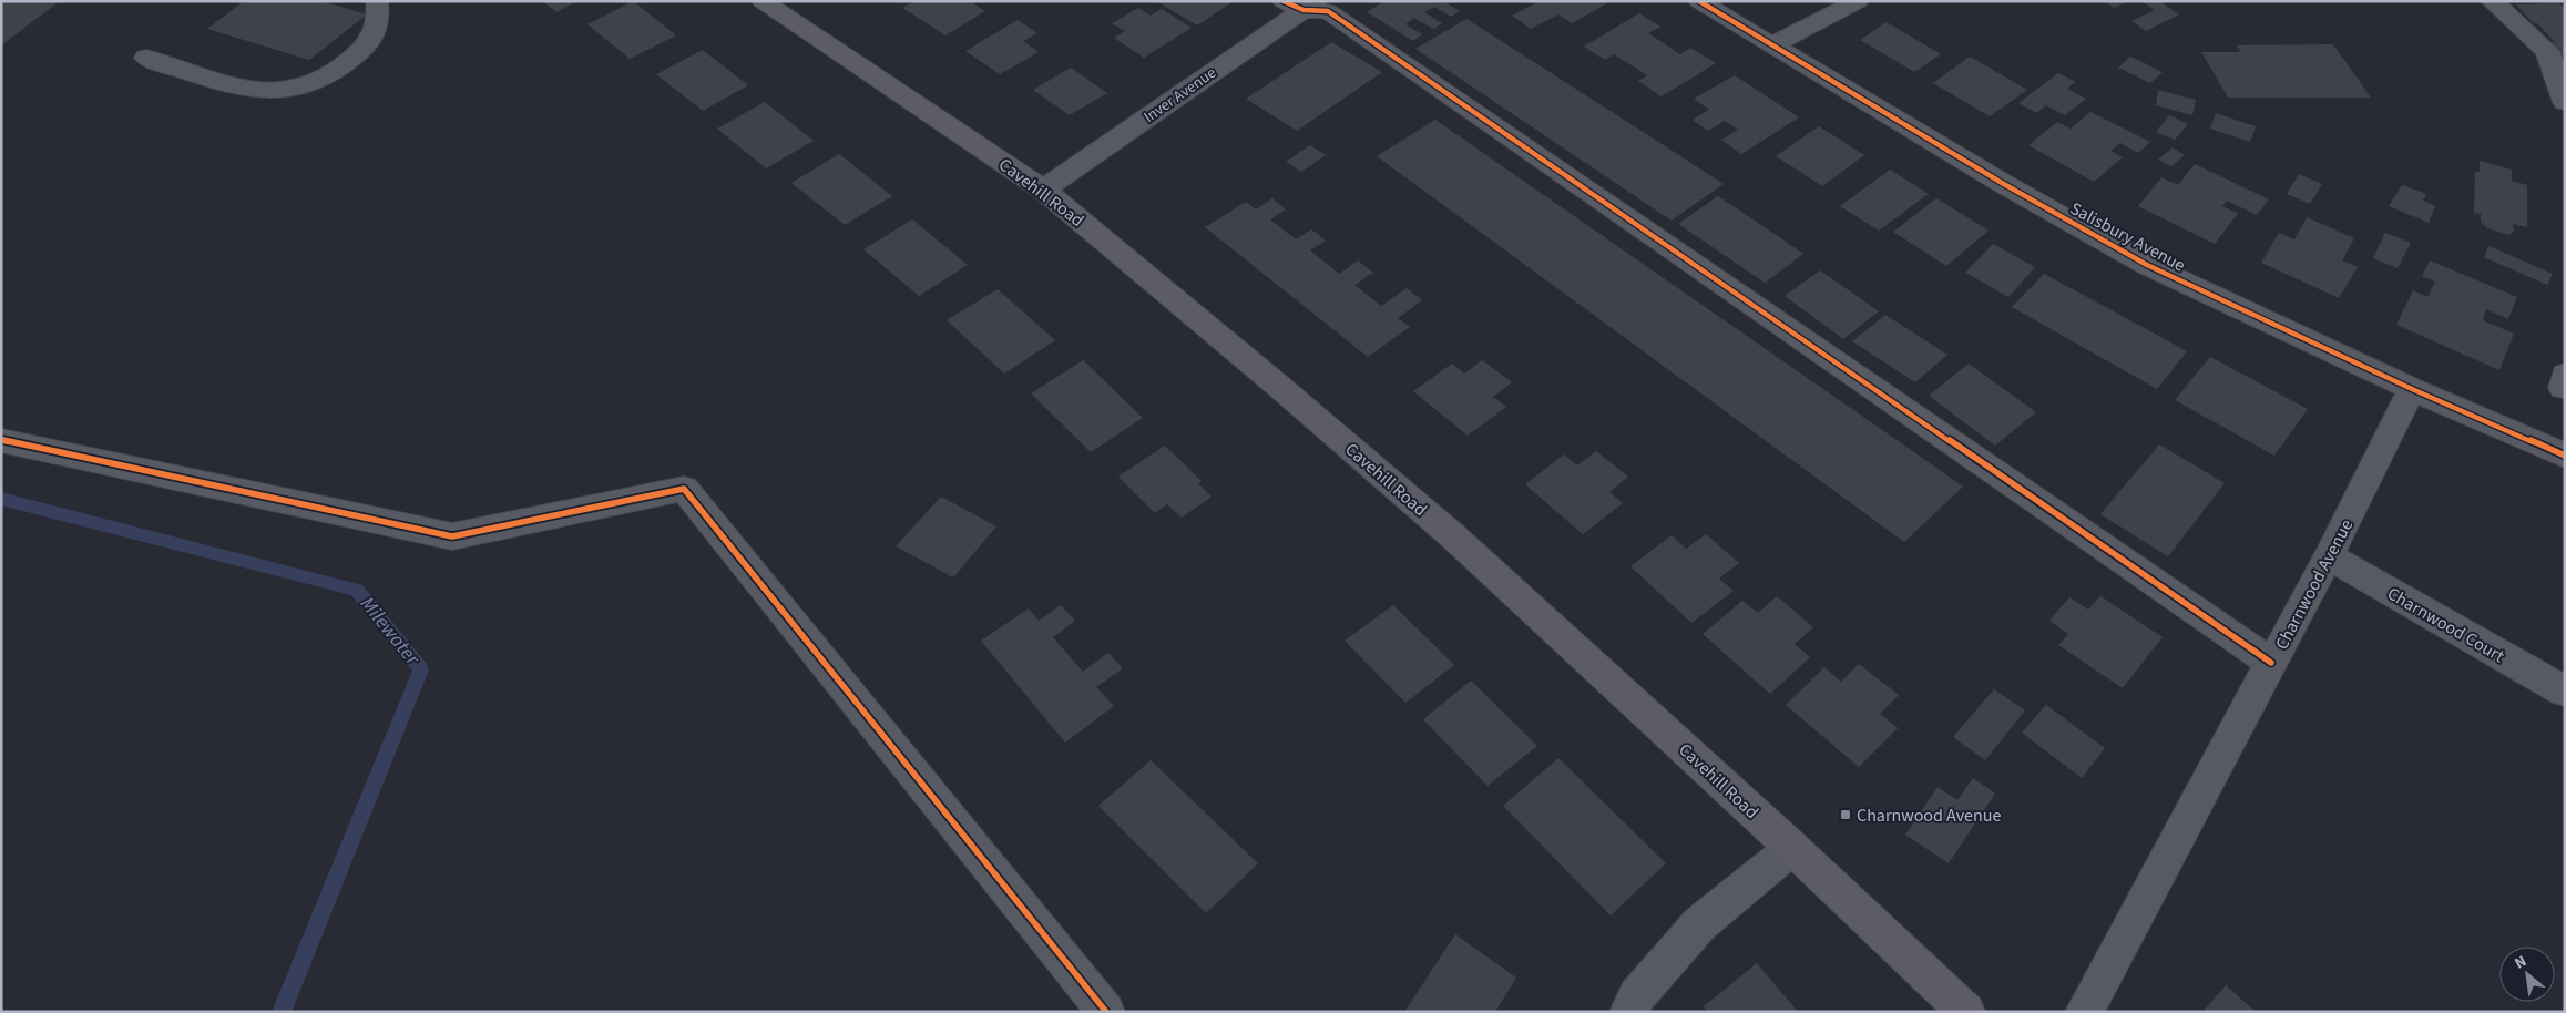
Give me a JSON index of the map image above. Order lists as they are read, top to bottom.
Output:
{
  "streets": {
    "main road": ["Cavehill Road"],
    "street": [
      "Inver Avenue",
      "Salisbury Avenue",
      "Charnwood Avenue",
      "Charnwood Court"
    ]
  },
  "crossings": [
    ["Inver Avenue", "Cavehill Road"],
    ["Salisbury Avenue", "Charnwood Avenue"],
    ["Charnwood Avenue", "Charnwood Court"]
  ],
  "water": ["Milewater"],
  "places": {
    "transit": ["Charnwood Avenue"]
  },
  "north": "top left"
}
